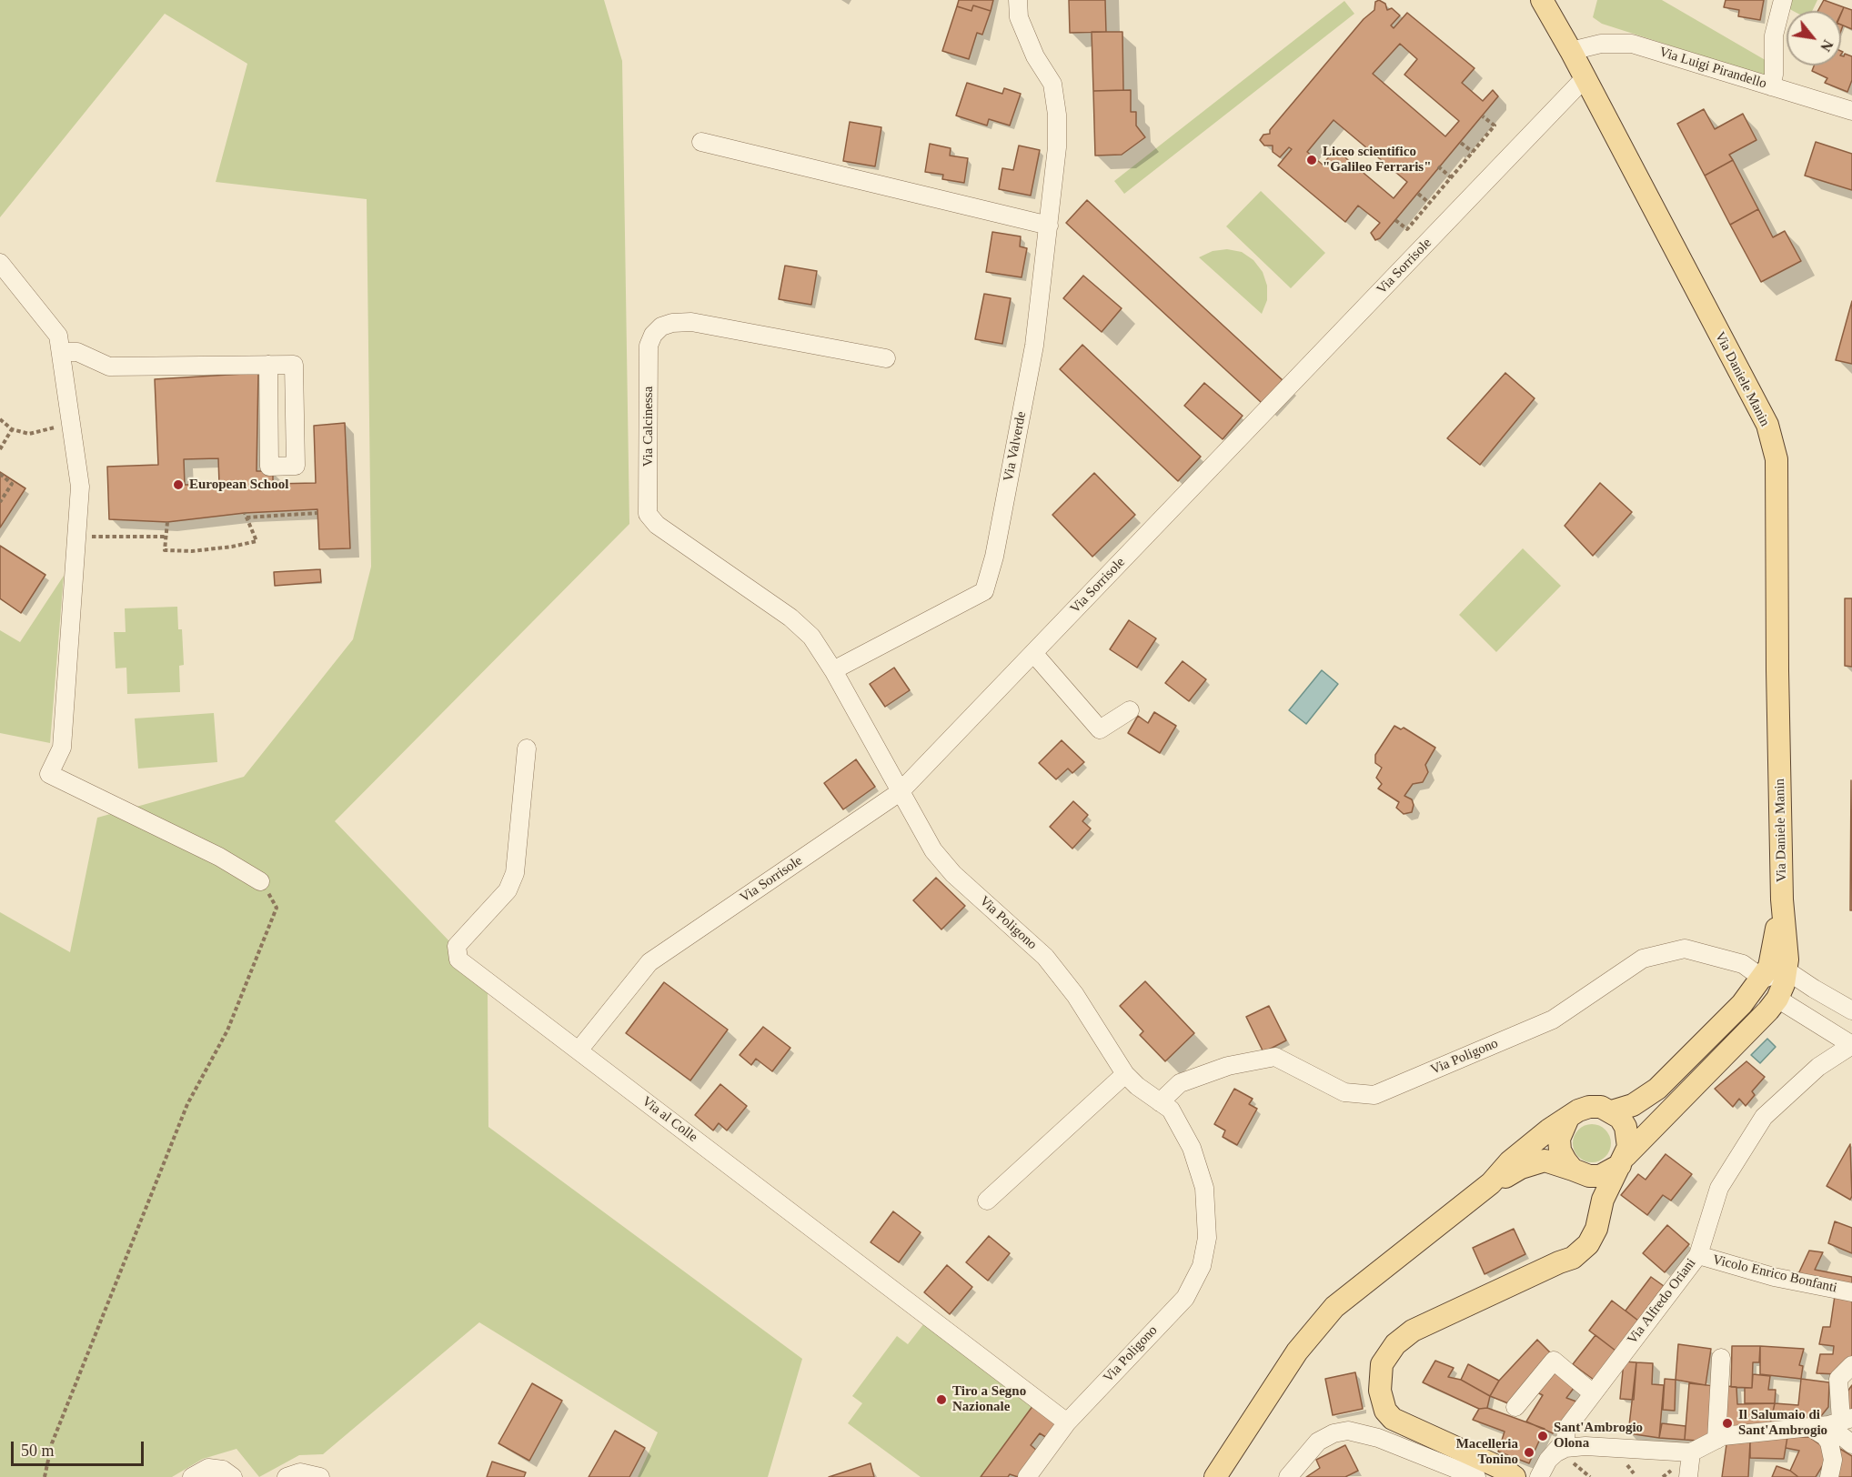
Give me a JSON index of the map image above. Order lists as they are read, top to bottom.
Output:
{
  "streets": {
    "main road": ["Via Daniele Manin"],
    "street": [
      "Via Luigi Pirandello",
      "Via Sorrisole",
      "Via Calcinessa",
      "Via Valverde",
      "Via Poligono",
      "Via al Colle",
      "Vicolo Enrico Bonfanti",
      "Via Alfredo Oriani"
    ]
  },
  "crossings": [
    ["Via Luigi Pirandello", "Via Daniele Manin"],
    ["Via Sorrisole", "Via Daniele Manin"],
    ["Via Sorrisole", "Via Poligono"],
    ["Via Sorrisole", "Via al Colle"],
    ["Via Daniele Manin", "Via Poligono"],
    ["Via Calcinessa", "Via Valverde"],
    ["Via Poligono", "Via al Colle"],
    ["Vicolo Enrico Bonfanti", "Via Alfredo Oriani"]
  ],
  "places": [
    "Liceo scientifico \"Galileo Ferraris\"",
    "European School",
    "Tiro a Segno Nazionale",
    "Il Salumaio di Sant'Ambrogio",
    "Sant'Ambrogio Olona",
    "Macelleria Tonino"
  ],
  "scale_bar": "50 m",
  "north": "bottom right"
}
